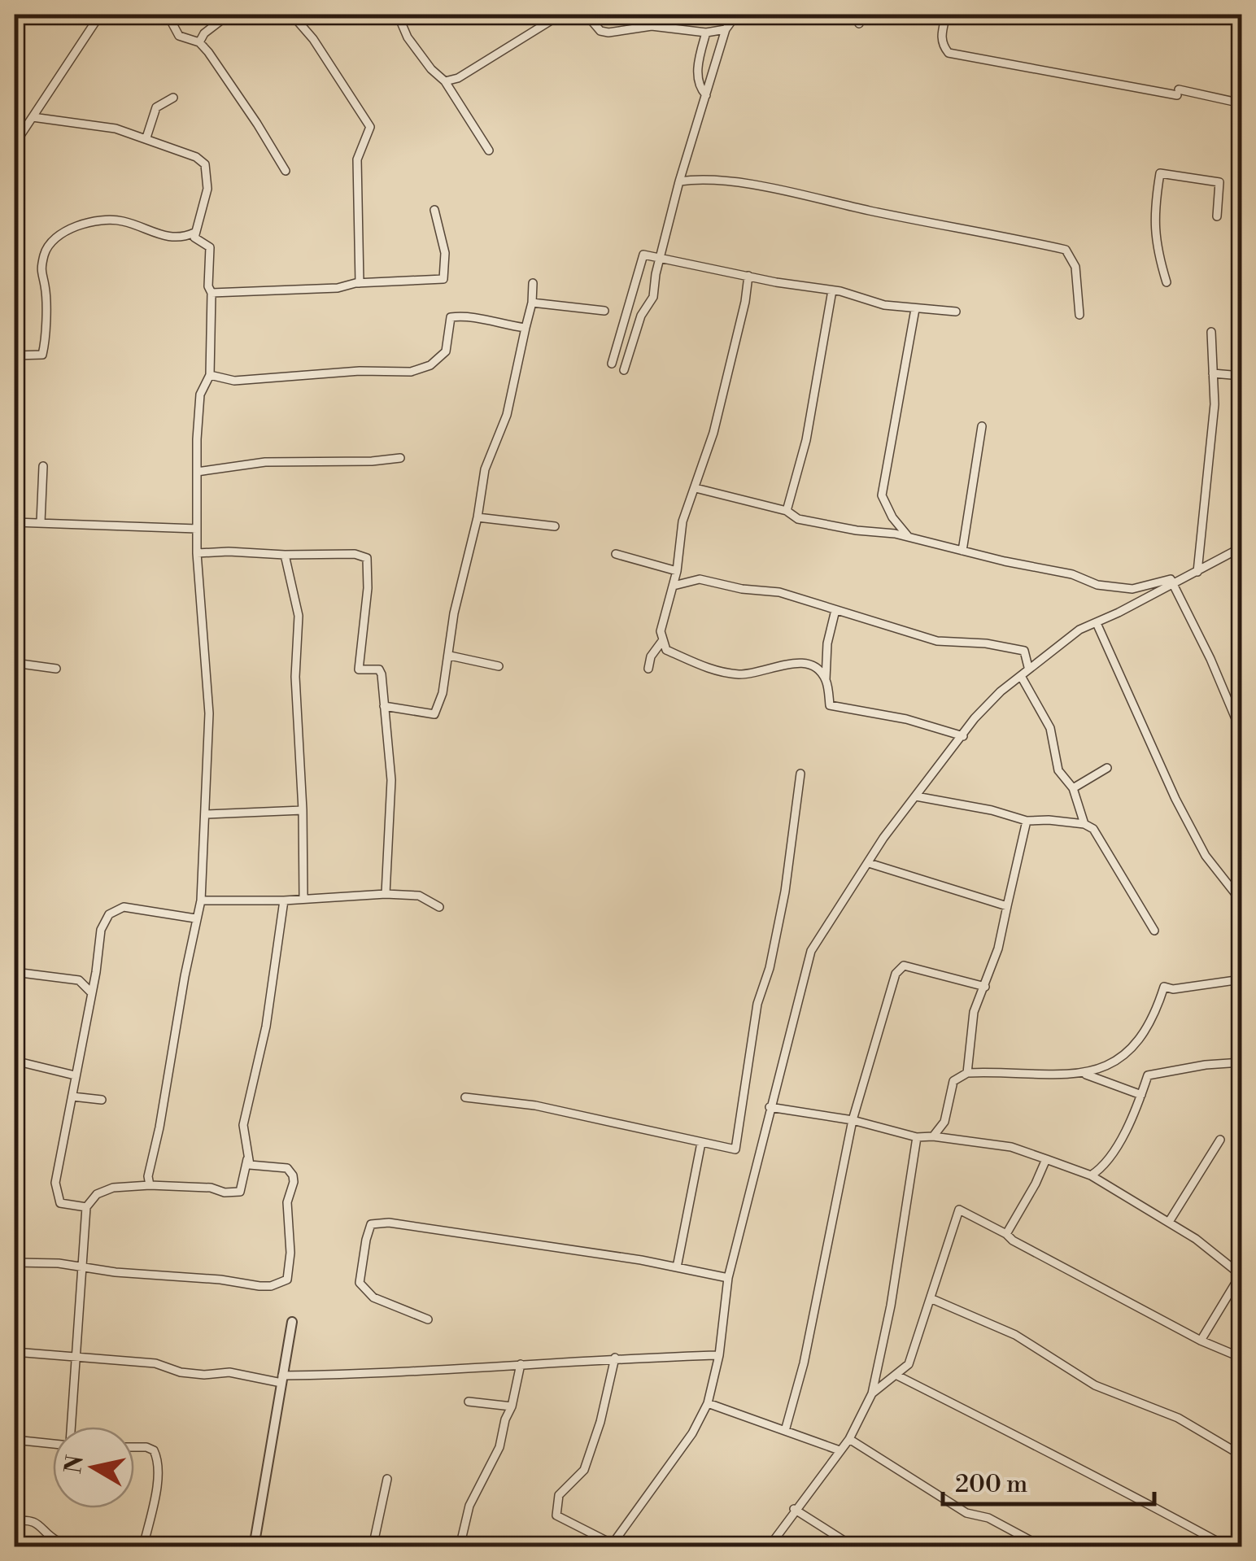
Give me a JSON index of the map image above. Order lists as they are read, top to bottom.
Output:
{
  "scale_bar": "200 m",
  "north": "left"
}
